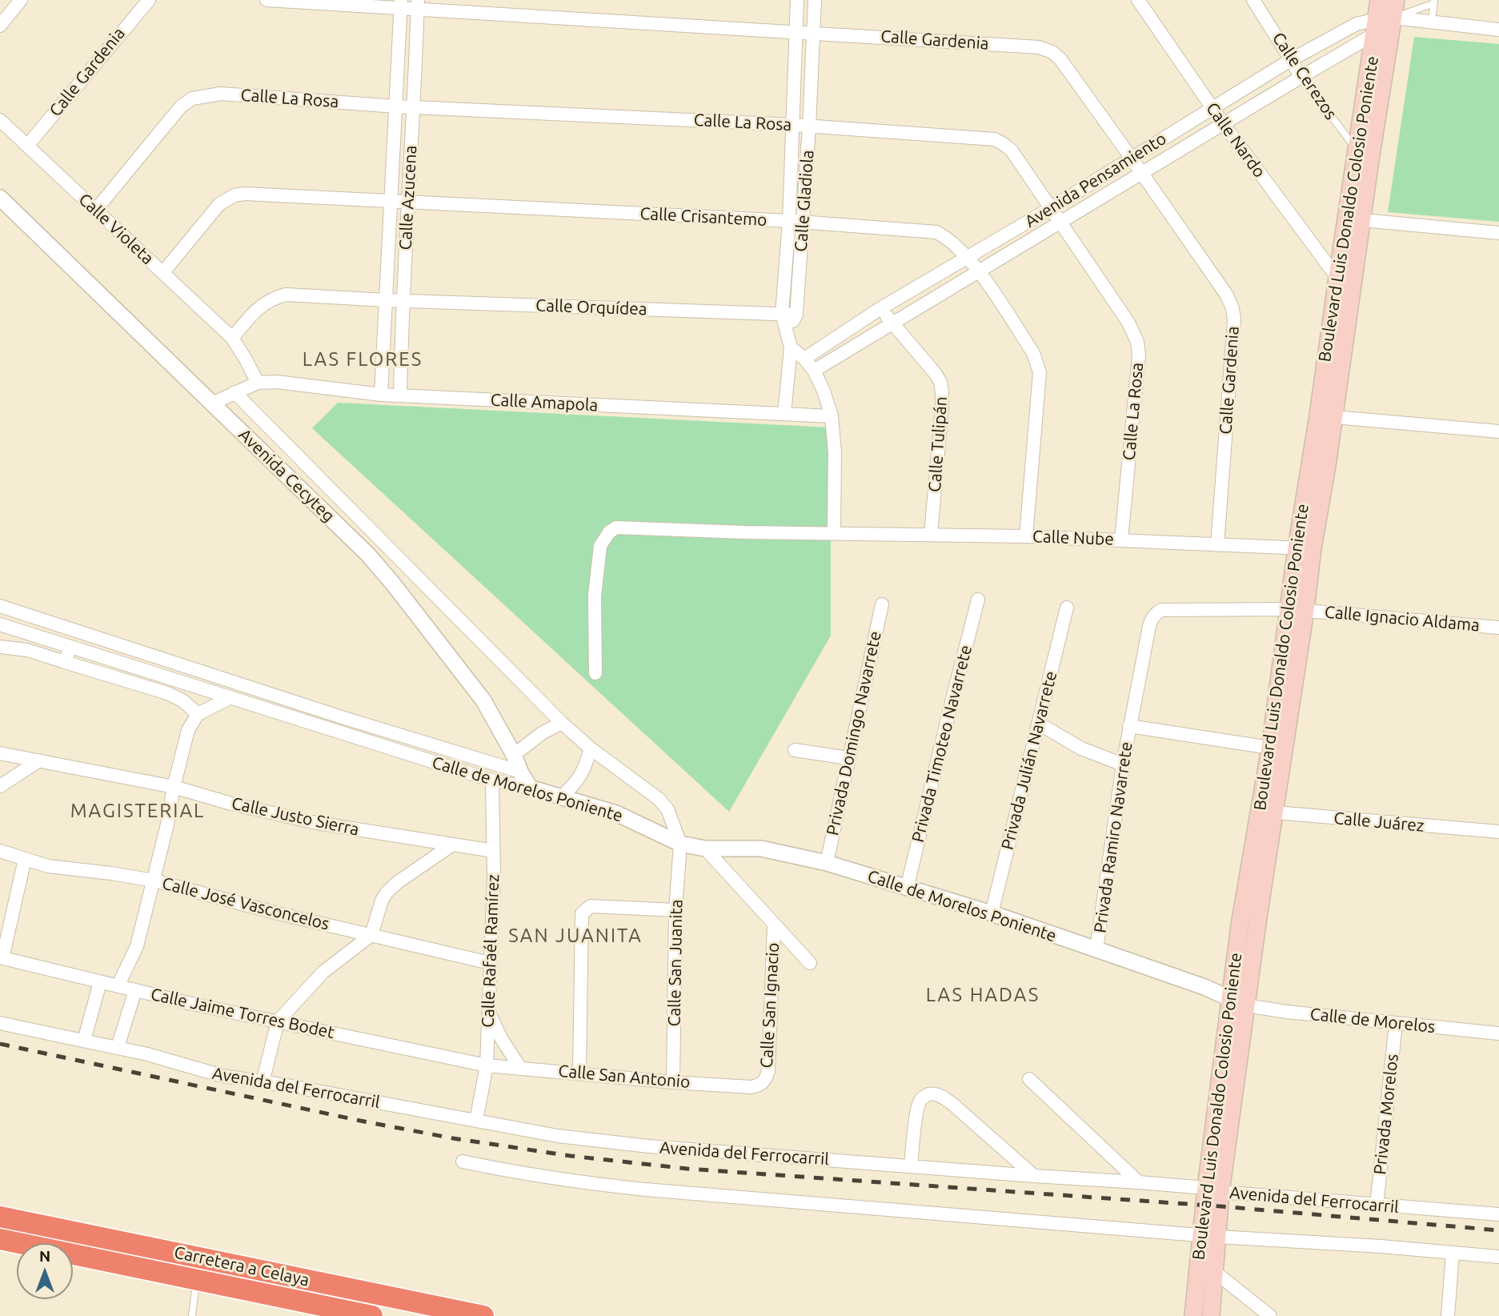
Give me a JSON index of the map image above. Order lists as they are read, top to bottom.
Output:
{
  "streets": {
    "highway": ["Carretera a Celaya"],
    "main road": ["Boulevard Luis Donaldo Colosio Poniente"],
    "street": [
      "Calle Gardenia",
      "Calle Cerezos",
      "Calle La Rosa",
      "Calle Nardo",
      "Avenida Pensamiento",
      "Calle Azucena",
      "Calle Gladiola",
      "Calle Crisantemo",
      "Calle Violeta",
      "Calle Orquídea",
      "Calle Amapola",
      "Calle Tulipán",
      "Avenida Cecyteg",
      "Calle Nube",
      "Calle Ignacio Aldama",
      "Privada Domingo Navarrete",
      "Privada Timoteo Navarrete",
      "Privada Julián Navarrete",
      "Calle de Morelos Poniente",
      "Calle Justo Sierra",
      "Calle Juárez",
      "Privada Ramiro Navarrete",
      "Calle José Vasconcelos",
      "Calle Rafaél Ramírez",
      "Calle San Juanita",
      "Calle San Ignacio",
      "Calle Jaime Torres Bodet",
      "Calle de Morelos",
      "Calle San Antonio",
      "Avenida del Ferrocarril",
      "Privada Morelos"
    ]
  },
  "crossings": [
    ["Calle Gardenia", "Avenida Pensamiento"],
    ["Calle Gardenia", "Calle Azucena"],
    ["Calle Gardenia", "Calle Gladiola"],
    ["Calle Gardenia", "Calle Violeta"],
    ["Calle Gardenia", "Calle Nube"],
    ["Calle Cerezos", "Avenida Pensamiento"],
    ["Calle Cerezos", "Boulevard Luis Donaldo Colosio Poniente"],
    ["Calle La Rosa", "Avenida Pensamiento"],
    ["Calle La Rosa", "Calle Azucena"],
    ["Calle La Rosa", "Calle Gladiola"],
    ["Calle La Rosa", "Calle Violeta"],
    ["Calle La Rosa", "Calle Nube"],
    ["Calle Nardo", "Avenida Pensamiento"],
    ["Calle Nardo", "Boulevard Luis Donaldo Colosio Poniente"],
    ["Avenida Pensamiento", "Boulevard Luis Donaldo Colosio Poniente"],
    ["Avenida Pensamiento", "Calle Crisantemo"],
    ["Avenida Pensamiento", "Calle Tulipán"],
    ["Calle Azucena", "Calle Crisantemo"],
    ["Calle Azucena", "Calle Orquídea"],
    ["Calle Azucena", "Calle Amapola"],
    ["Calle Gladiola", "Calle Crisantemo"],
    ["Calle Gladiola", "Calle Orquídea"],
    ["Calle Gladiola", "Calle Amapola"],
    ["Boulevard Luis Donaldo Colosio Poniente", "Calle Nube"],
    ["Boulevard Luis Donaldo Colosio Poniente", "Calle Ignacio Aldama"],
    ["Boulevard Luis Donaldo Colosio Poniente", "Calle de Morelos Poniente"],
    ["Boulevard Luis Donaldo Colosio Poniente", "Calle Juárez"],
    ["Boulevard Luis Donaldo Colosio Poniente", "Privada Ramiro Navarrete"],
    ["Boulevard Luis Donaldo Colosio Poniente", "Calle de Morelos"],
    ["Boulevard Luis Donaldo Colosio Poniente", "Avenida del Ferrocarril"],
    ["Calle Crisantemo", "Calle Violeta"],
    ["Calle Crisantemo", "Calle Nube"],
    ["Calle Violeta", "Calle Orquídea"],
    ["Calle Amapola", "Avenida Cecyteg"],
    ["Calle Tulipán", "Calle Nube"],
    ["Avenida Cecyteg", "Calle de Morelos Poniente"],
    ["Calle Ignacio Aldama", "Privada Ramiro Navarrete"],
    ["Privada Domingo Navarrete", "Calle de Morelos Poniente"],
    ["Privada Timoteo Navarrete", "Calle de Morelos Poniente"],
    ["Privada Julián Navarrete", "Calle de Morelos Poniente"],
    ["Calle de Morelos Poniente", "Privada Ramiro Navarrete"],
    ["Calle de Morelos Poniente", "Calle Rafaél Ramírez"],
    ["Calle de Morelos Poniente", "Calle San Juanita"],
    ["Calle de Morelos Poniente", "Calle de Morelos"],
    ["Calle Justo Sierra", "Calle Rafaél Ramírez"],
    ["Calle José Vasconcelos", "Calle Rafaél Ramírez"],
    ["Calle Rafaél Ramírez", "Calle Jaime Torres Bodet"],
    ["Calle Rafaél Ramírez", "Calle San Antonio"],
    ["Calle Rafaél Ramírez", "Avenida del Ferrocarril"],
    ["Calle San Juanita", "Calle San Antonio"],
    ["Calle San Ignacio", "Calle San Antonio"],
    ["Calle Jaime Torres Bodet", "Calle San Antonio"],
    ["Calle de Morelos", "Privada Morelos"],
    ["Avenida del Ferrocarril", "Privada Morelos"]
  ],
  "districts": [
    "LAS FLORES",
    "MAGISTERIAL",
    "SAN JUANITA",
    "LAS HADAS"
  ],
  "north": "top"
}
